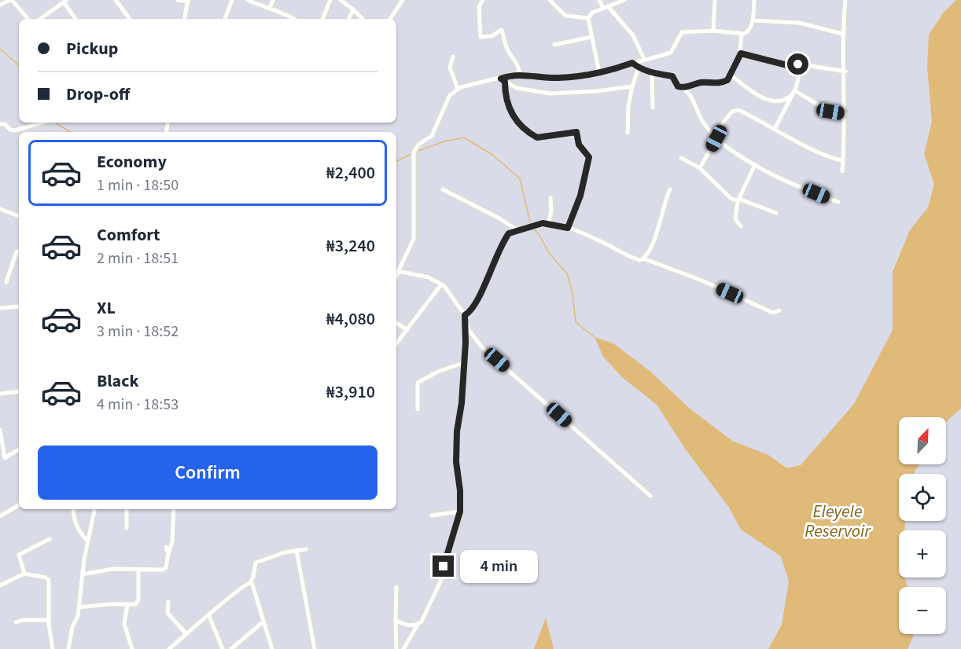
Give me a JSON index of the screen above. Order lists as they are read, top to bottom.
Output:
{
  "water": ["Eleyele Reservoir"],
  "north": "top right",
  "page": {
    "banner": ["Pickup", "Drop-off"],
    "list": [
      {
        "name": "Economy",
        "note": "1 min · 18:50",
        "value": "₦2,400"
      },
      {
        "name": "Comfort",
        "note": "2 min · 18:51",
        "value": "₦3,240"
      },
      {
        "name": "XL",
        "note": "3 min · 18:52",
        "value": "₦4,080"
      },
      {
        "name": "Black",
        "note": "4 min · 18:53",
        "value": "₦3,910"
      }
    ],
    "map_buttons": ["+", "−"],
    "buttons": "Confirm",
    "bubble": "4 min"
  }
}
